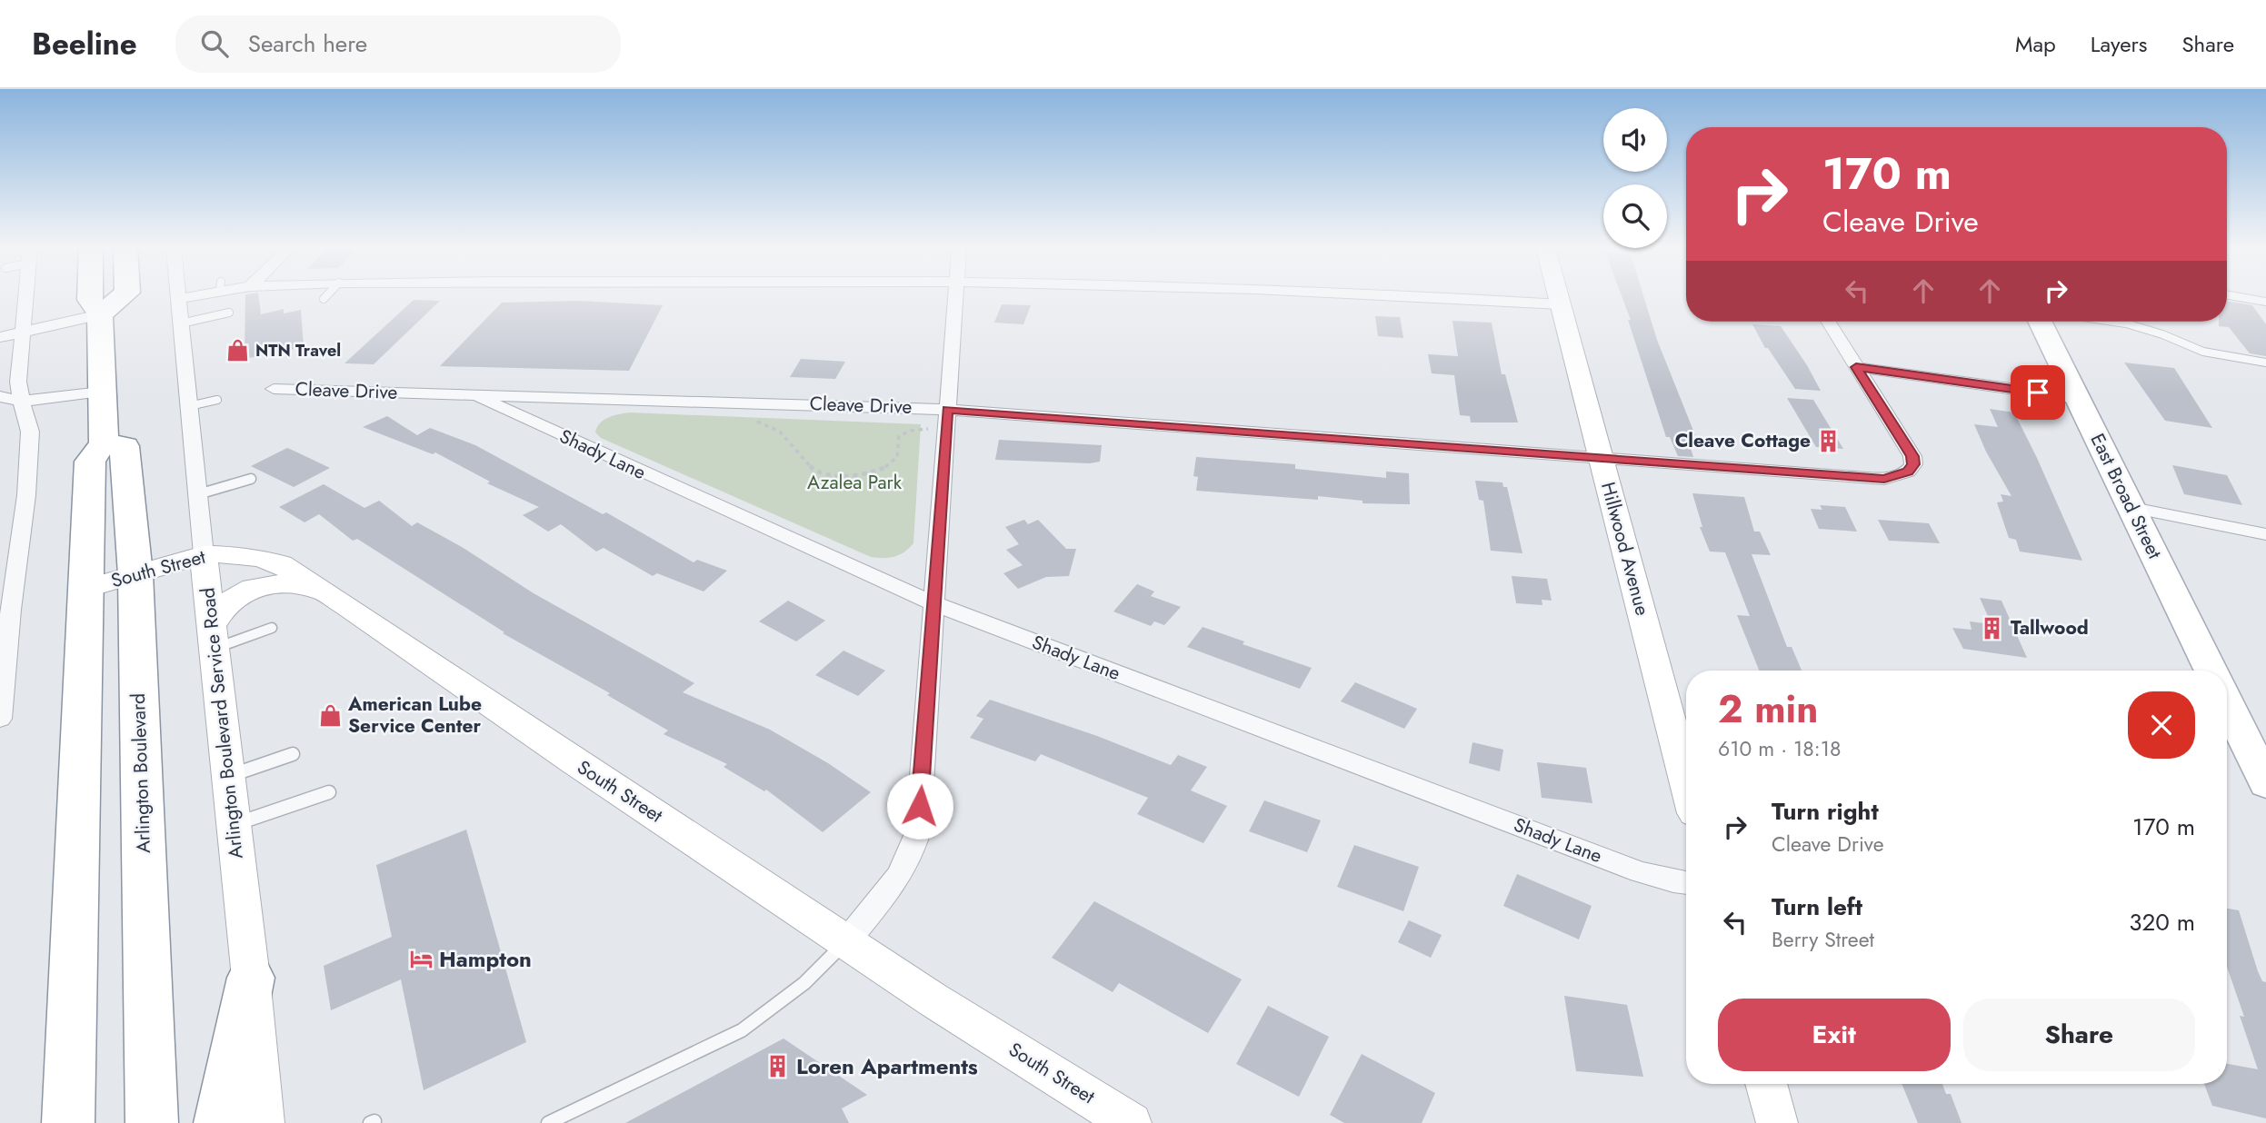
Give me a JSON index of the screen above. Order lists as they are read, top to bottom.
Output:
{
  "streets": {
    "highway": ["Arlington Boulevard"],
    "main road": ["East Broad Street"],
    "street": [
      "Cleave Drive",
      "Shady Lane",
      "Hillwood Avenue",
      "South Street",
      "Arlington Boulevard Service Road"
    ]
  },
  "crossings": [
    ["Cleave Drive", "Shady Lane"],
    ["Cleave Drive", "Hillwood Avenue"],
    ["South Street", "Arlington Boulevard Service Road"],
    ["South Street", "Arlington Boulevard"]
  ],
  "parks": ["Azalea Park"],
  "places": {
    "shop": ["NTN Travel", "American Lube Service Center"],
    "building": ["Cleave Cottage", "Tallwood", "Loren Apartments"],
    "hotel": ["Hampton"]
  },
  "page": {
    "header": "Beeline",
    "search": "Search here",
    "nav": ["Map", "Layers", "Share"],
    "turn": ["170 m", "Cleave Drive"],
    "heading": ["2 min", "610 m · 18:18"],
    "list": [
      {
        "name": "Turn right",
        "note": "Cleave Drive",
        "value": "170 m"
      },
      {
        "name": "Turn left",
        "note": "Berry Street",
        "value": "320 m"
      }
    ],
    "buttons": ["Exit", "Share"]
  }
}
